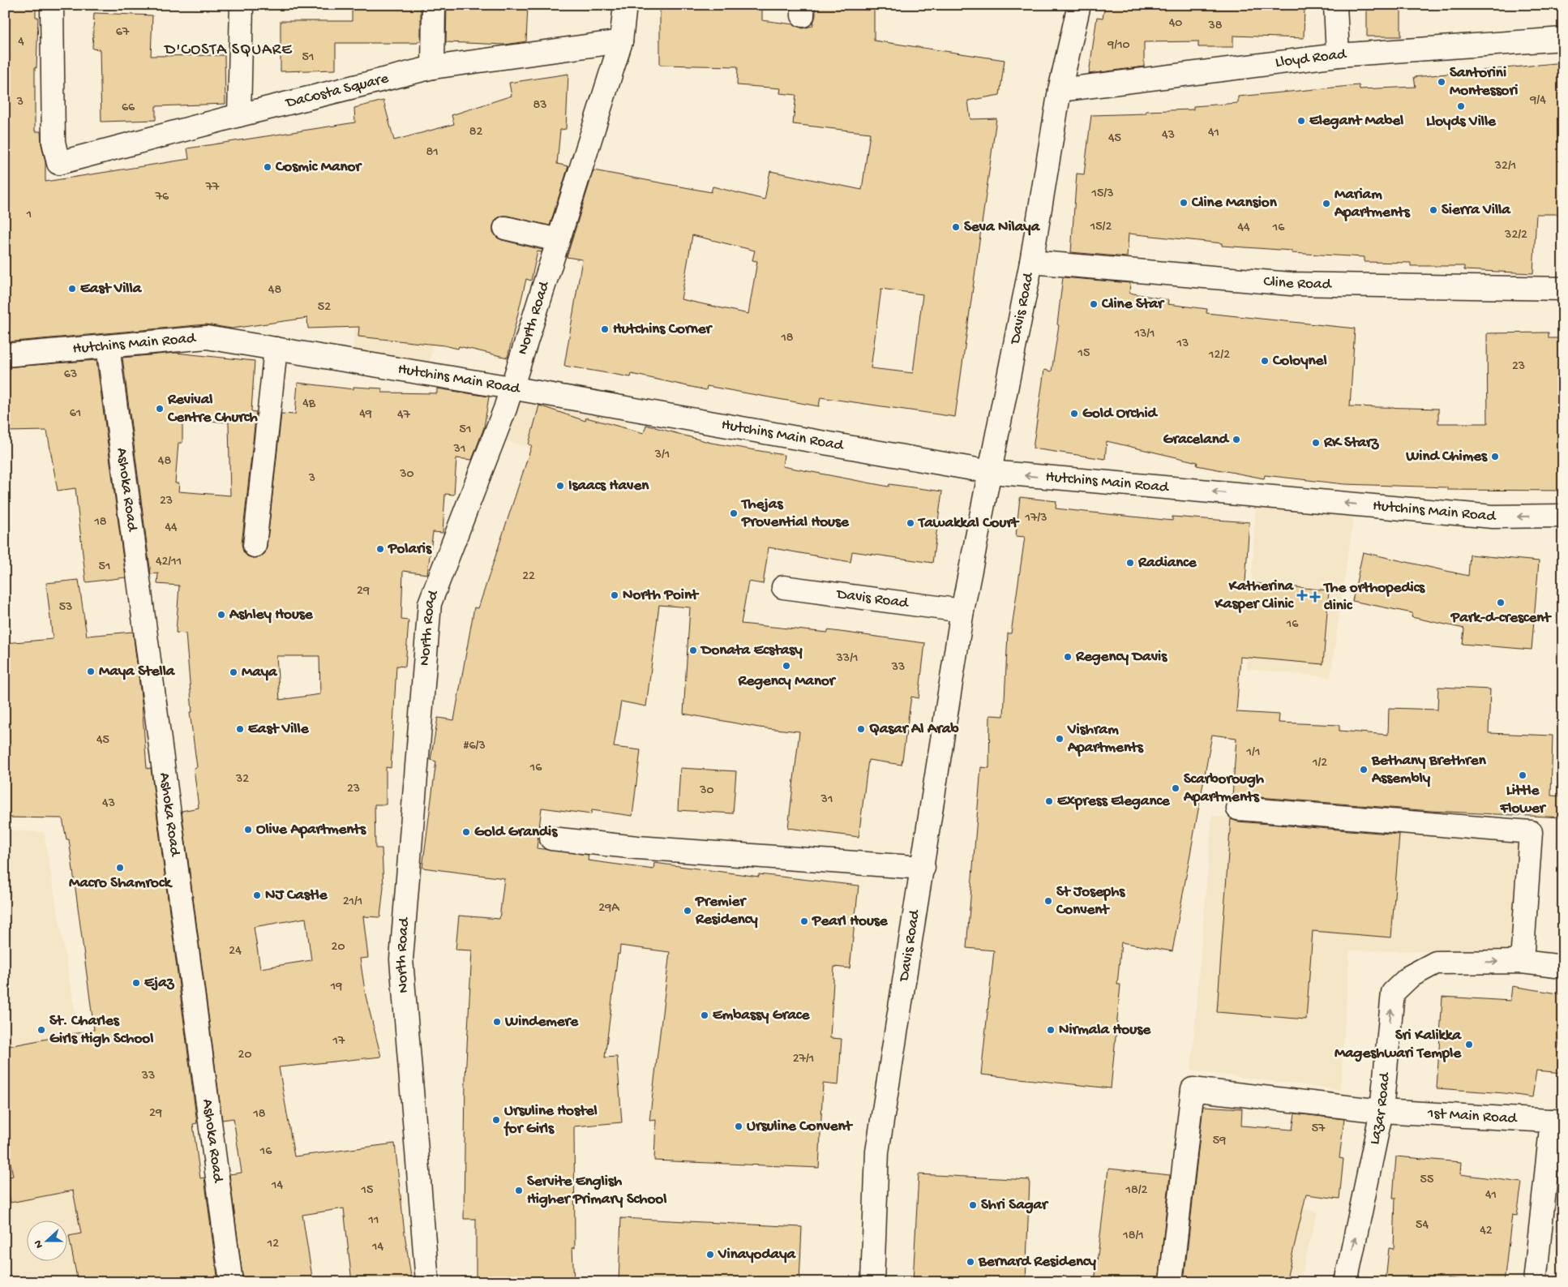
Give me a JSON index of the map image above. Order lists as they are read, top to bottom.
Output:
{
  "streets": {
    "street": [
      "Lloyd Road",
      "DaCosta Square",
      "Cline Road",
      "Davis Road",
      "North Road",
      "Hutchins Main Road",
      "Ashoka Road",
      "Lazar Road",
      "1st Main Road"
    ]
  },
  "crossings": [
    ["Lloyd Road", "Davis Road"],
    ["DaCosta Square", "North Road"],
    ["Cline Road", "Davis Road"],
    ["Davis Road", "Hutchins Main Road"],
    ["North Road", "Hutchins Main Road"],
    ["Hutchins Main Road", "Ashoka Road"],
    ["Lazar Road", "1st Main Road"]
  ],
  "one_way": ["Hutchins Main Road"],
  "districts": ["D'COSTA SQUARE"],
  "places": {
    "other": [
      "Santorini Montessori",
      "Lloyds Ville",
      "Elegant Mabel",
      "Cosmic Manor",
      "Cline Mansion",
      "Mariam Apartments",
      "Sierra Villa",
      "Seva Nilaya",
      "East Villa",
      "Cline Star",
      "Hutchins Corner",
      "Coloynel",
      "Revival Centre Church",
      "Gold Orchid",
      "Graceland",
      "RK Starz",
      "Wind Chimes",
      "Isaacs Haven",
      "Thejas Provential House",
      "Tawakkal Court",
      "Polaris",
      "Radiance",
      "North Point",
      "Park-d-crescent",
      "Ashley House",
      "Donata Ecstasy",
      "Regency Davis",
      "Regency Manor",
      "Maya Stella",
      "Maya",
      "East Ville",
      "Qasar Al Arab",
      "Vishram Apartments",
      "Bethany Brethren Assembly",
      "Little Flower",
      "Scarborough Apartments",
      "Express Elegance",
      "Olive Apartments",
      "Gold Grandis",
      "Macro Shamrock",
      "NJ Castle",
      "St Josephs Convent",
      "Premier Residency",
      "Pearl House",
      "Ejaz",
      "Embassy Grace",
      "Windemere",
      "St. Charles Girls High School",
      "Nirmala House",
      "Sri Kalikka Mageshwari Temple",
      "Ursuline Hostel for Girls",
      "Ursuline Convent",
      "Servite English Higher Primary School",
      "Shri Sagar",
      "Vinayodaya",
      "Bernard Residency"
    ],
    "health": ["Katherina Kasper Clinic", "The orthopedics clinic"]
  },
  "house_numbers": [
    "40",
    "38",
    "67",
    "4",
    "9/10",
    "51",
    "9/4",
    "3",
    "83",
    "66",
    "82",
    "41",
    "43",
    "45",
    "81",
    "32/1",
    "77",
    "15/3",
    "76",
    "1",
    "15/2",
    "44",
    "16",
    "32/2",
    "48",
    "52",
    "13/1",
    "18",
    "13",
    "15",
    "12/2",
    "23",
    "63",
    "4B",
    "61",
    "49",
    "47",
    "51",
    "31",
    "3/1",
    "48",
    "30",
    "3",
    "23",
    "17/3",
    "18",
    "44",
    "42/11",
    "51",
    "22",
    "29",
    "53",
    "16",
    "33/1",
    "33",
    "45",
    "#6/3",
    "1/1",
    "1/2",
    "16",
    "32",
    "23",
    "30",
    "31",
    "43",
    "21/1",
    "29A",
    "20",
    "24",
    "19",
    "17",
    "20",
    "27/1",
    "33",
    "29",
    "18",
    "57",
    "59",
    "16",
    "55",
    "14",
    "15",
    "18/2",
    "41",
    "11",
    "54",
    "42",
    "18/1",
    "12",
    "14"
  ],
  "north": "left"
}
